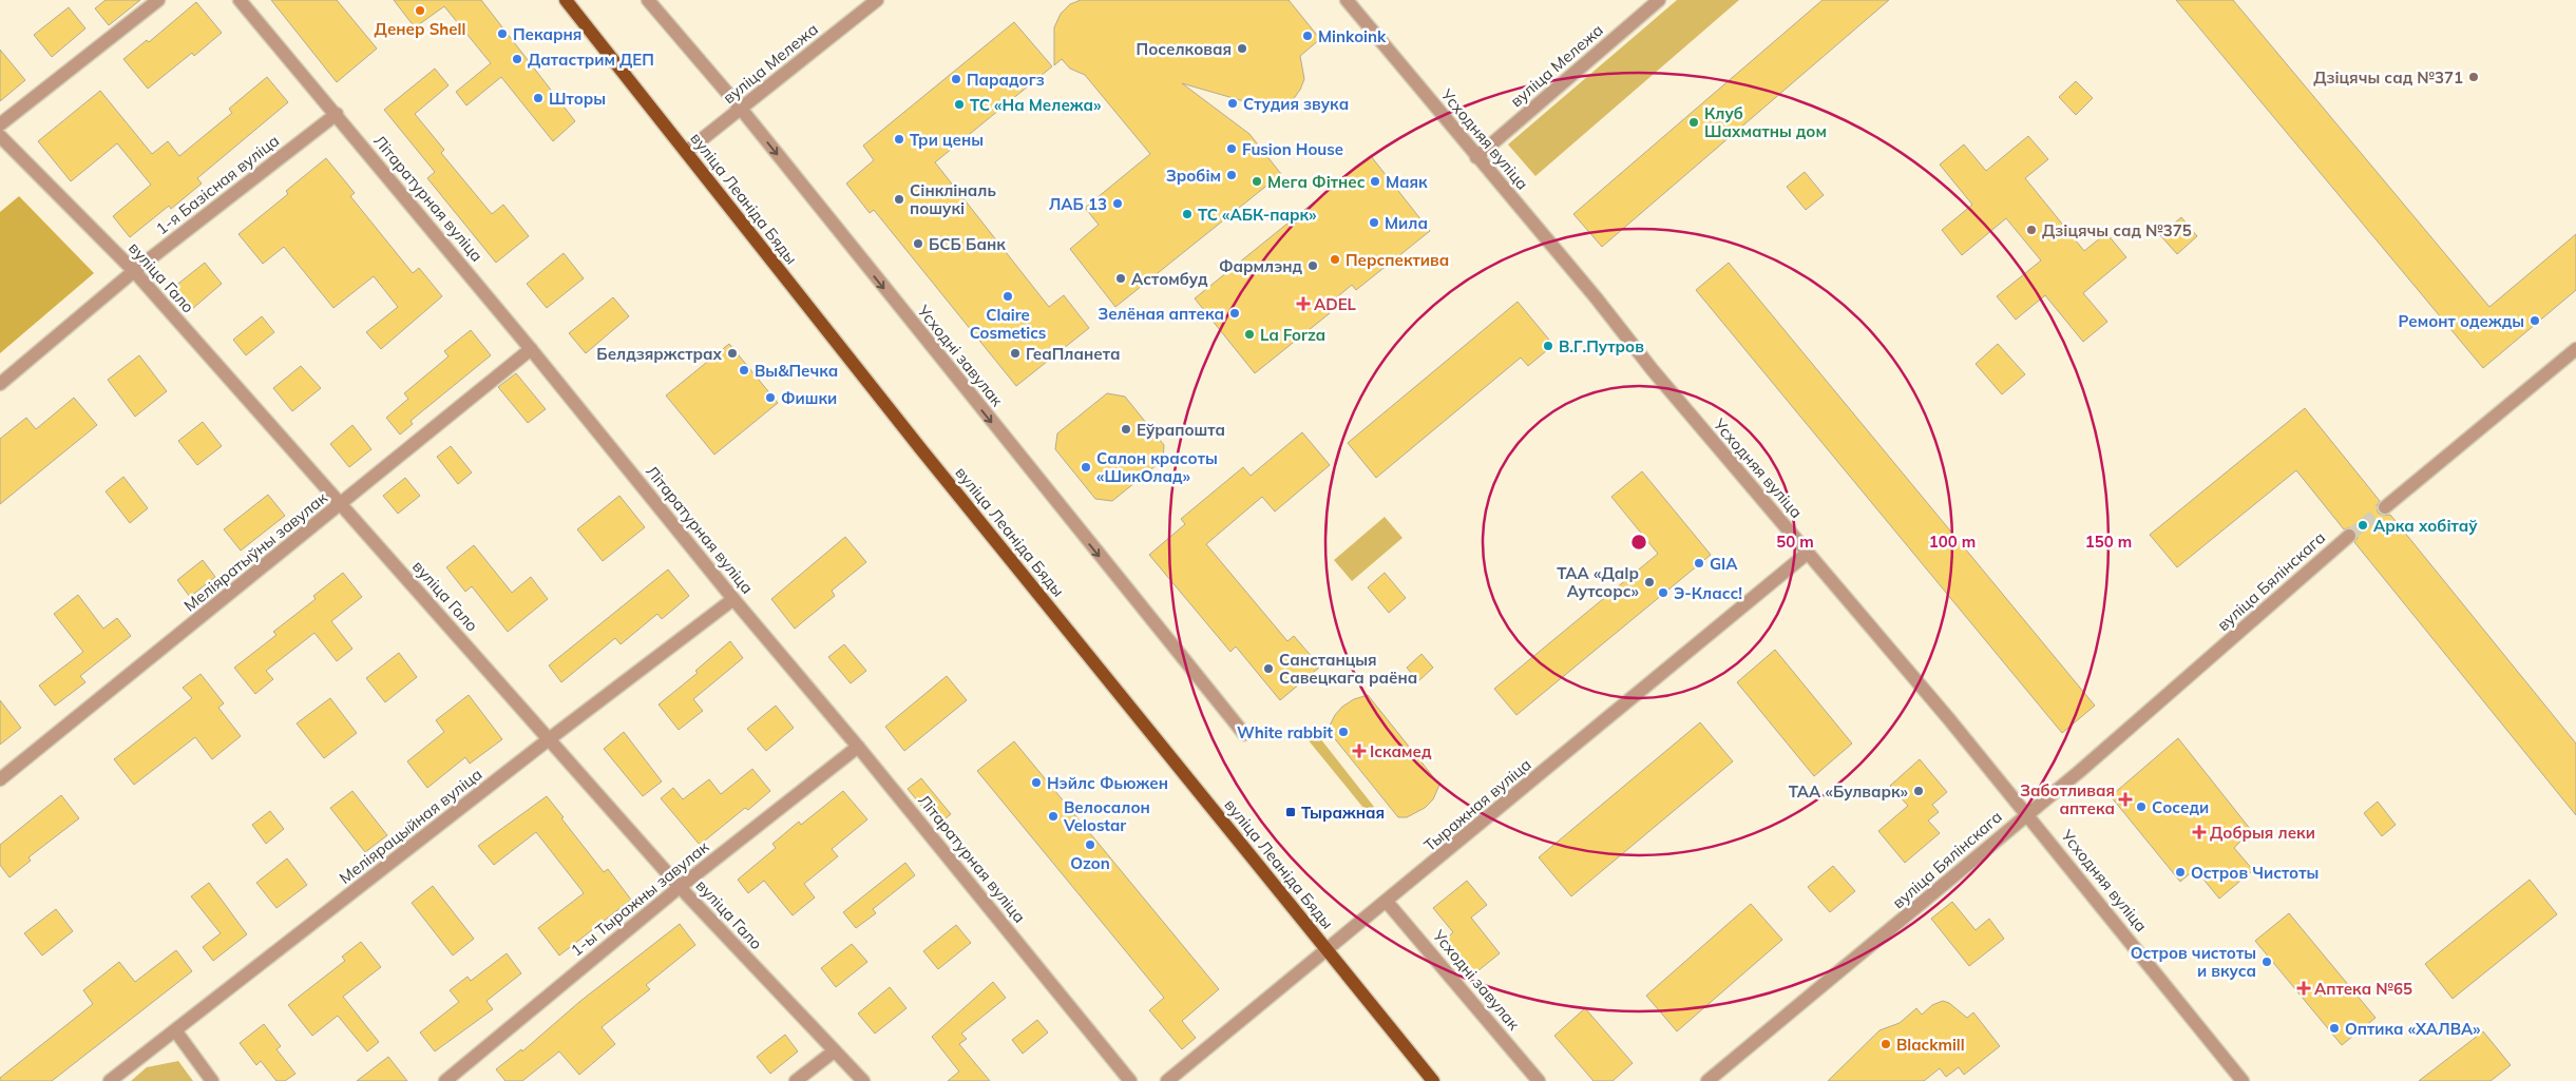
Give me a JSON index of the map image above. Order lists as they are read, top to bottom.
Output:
{
  "streets": {
    "main road": ["вуліца Леаніда Бяды"],
    "street": [
      "вуліца Мележа",
      "Усходняя вуліца",
      "1-я Базісная вуліца",
      "Літаратурная вуліца",
      "вуліца Гало",
      "Усходні завулак",
      "Меліяратыўны завулак",
      "вуліца Бялінскага",
      "Тыражная вуліца",
      "Меліярацыйная вуліца",
      "1-ы Тыражны завулак"
    ]
  },
  "crossings": [
    ["вуліца Мележа", "Усходняя вуліца"],
    ["вуліца Мележа", "вуліца Леаніда Бяды"],
    ["вуліца Мележа", "Усходні завулак"],
    ["Усходняя вуліца", "вуліца Бялінскага"],
    ["Усходняя вуліца", "Тыражная вуліца"],
    ["1-я Базісная вуліца", "Літаратурная вуліца"],
    ["1-я Базісная вуліца", "вуліца Гало"],
    ["Літаратурная вуліца", "Меліяратыўны завулак"],
    ["Літаратурная вуліца", "Меліярацыйная вуліца"],
    ["Літаратурная вуліца", "1-ы Тыражны завулак"],
    ["вуліца Леаніда Бяды", "Тыражная вуліца"],
    ["вуліца Гало", "Меліяратыўны завулак"],
    ["вуліца Гало", "Меліярацыйная вуліца"],
    ["вуліца Гало", "1-ы Тыражны завулак"],
    ["Усходні завулак", "Тыражная вуліца"]
  ],
  "one_way": ["Усходні завулак"],
  "places": {
    "other": [
      "Денер Shell",
      "Пекарня",
      "Minkoink",
      "Поселковая",
      "Датастрим ДЕП",
      "Дзіцячы сад №371",
      "Парадогз",
      "Шторы",
      "Студия звука",
      "ТС «На Мележа»",
      "Клуб Шахматны дом",
      "Три цены",
      "Fusion House",
      "Зробім",
      "Мега Фітнес",
      "Маяк",
      "Сінкліналь пошукі",
      "ЛАБ 13",
      "ТС «АБК-парк»",
      "Мила",
      "Дзіцячы сад №375",
      "БСБ Банк",
      "Перспектива",
      "Фармлэнд",
      "Астомбуд",
      "Claire Cosmetics",
      "Зелёная аптека",
      "Ремонт одежды",
      "La Forza",
      "В.Г.Путров",
      "Белдзяржстрах",
      "ГеаПланета",
      "Вы&Печка",
      "Фишки",
      "Еўрапошта",
      "Салон красоты «ШикОлад»",
      "Арка хобітаў",
      "GIA",
      "ТАА «ДаІр Аутсорс»",
      "Э-Класс!",
      "Санстанцыя Савецкага раёна",
      "White rabbit",
      "Нэйлс Фьюжен",
      "ТАА «Булварк»",
      "Соседи",
      "Велосалон Velostar",
      "Ozon",
      "Остров Чистоты",
      "Остров чистоты и вкуса",
      "Оптика «ХАЛВА»",
      "Blackmill"
    ],
    "health": [
      "ADEL",
      "Іскамед",
      "Заботливая аптека",
      "Добрыя леки",
      "Аптека №65"
    ],
    "transit": ["Тыражная"]
  },
  "rings": ["50 m", "100 m", "150 m"]
}
